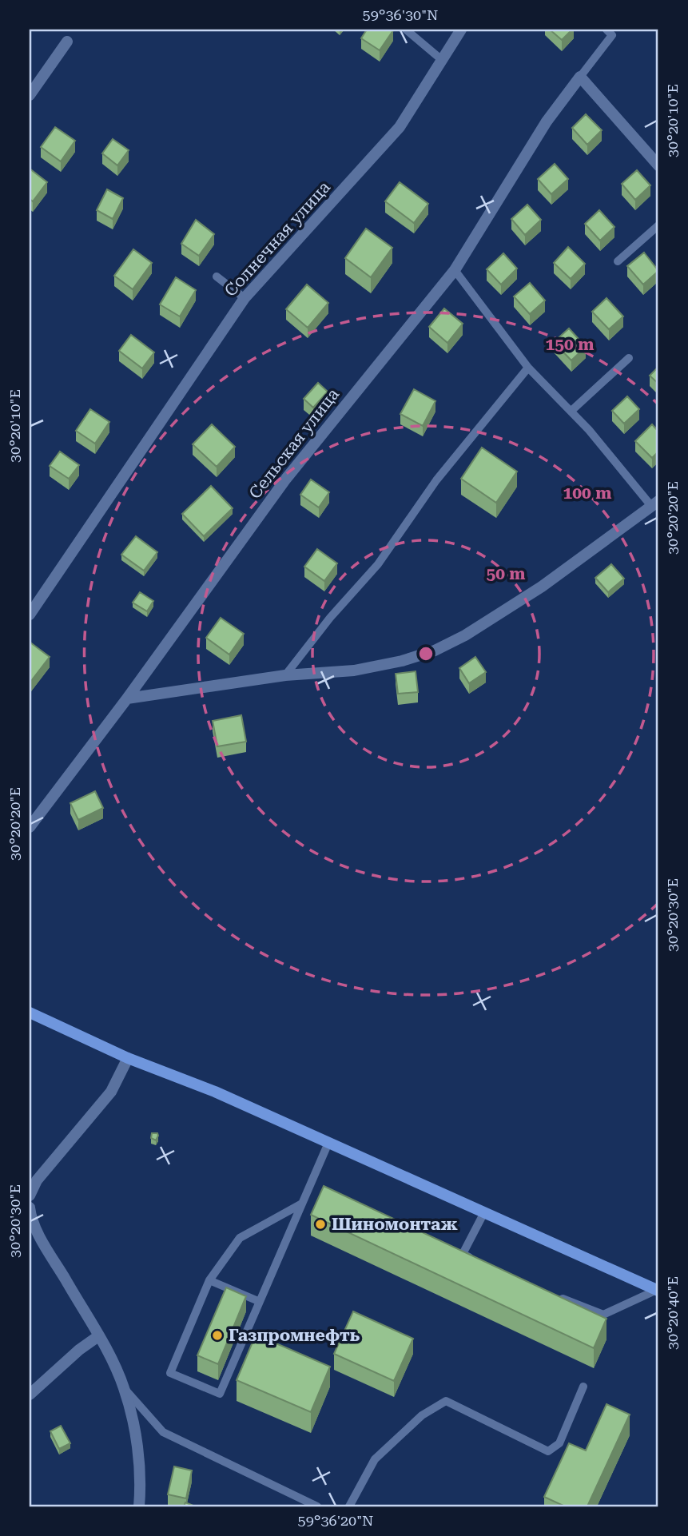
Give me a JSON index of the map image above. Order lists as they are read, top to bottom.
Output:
{
  "streets": {
    "street": ["Солнечная улица", "Сельская улица"]
  },
  "places": ["Шиномонтаж", "Газпромнефть"],
  "coordinates": [
    "59°36'30\"N",
    "30°20'10\"E",
    "30°20'20\"E",
    "30°20'30\"E",
    "30°20'40\"E",
    "59°36'20\"N"
  ],
  "rings": ["150 m", "100 m", "50 m"]
}
